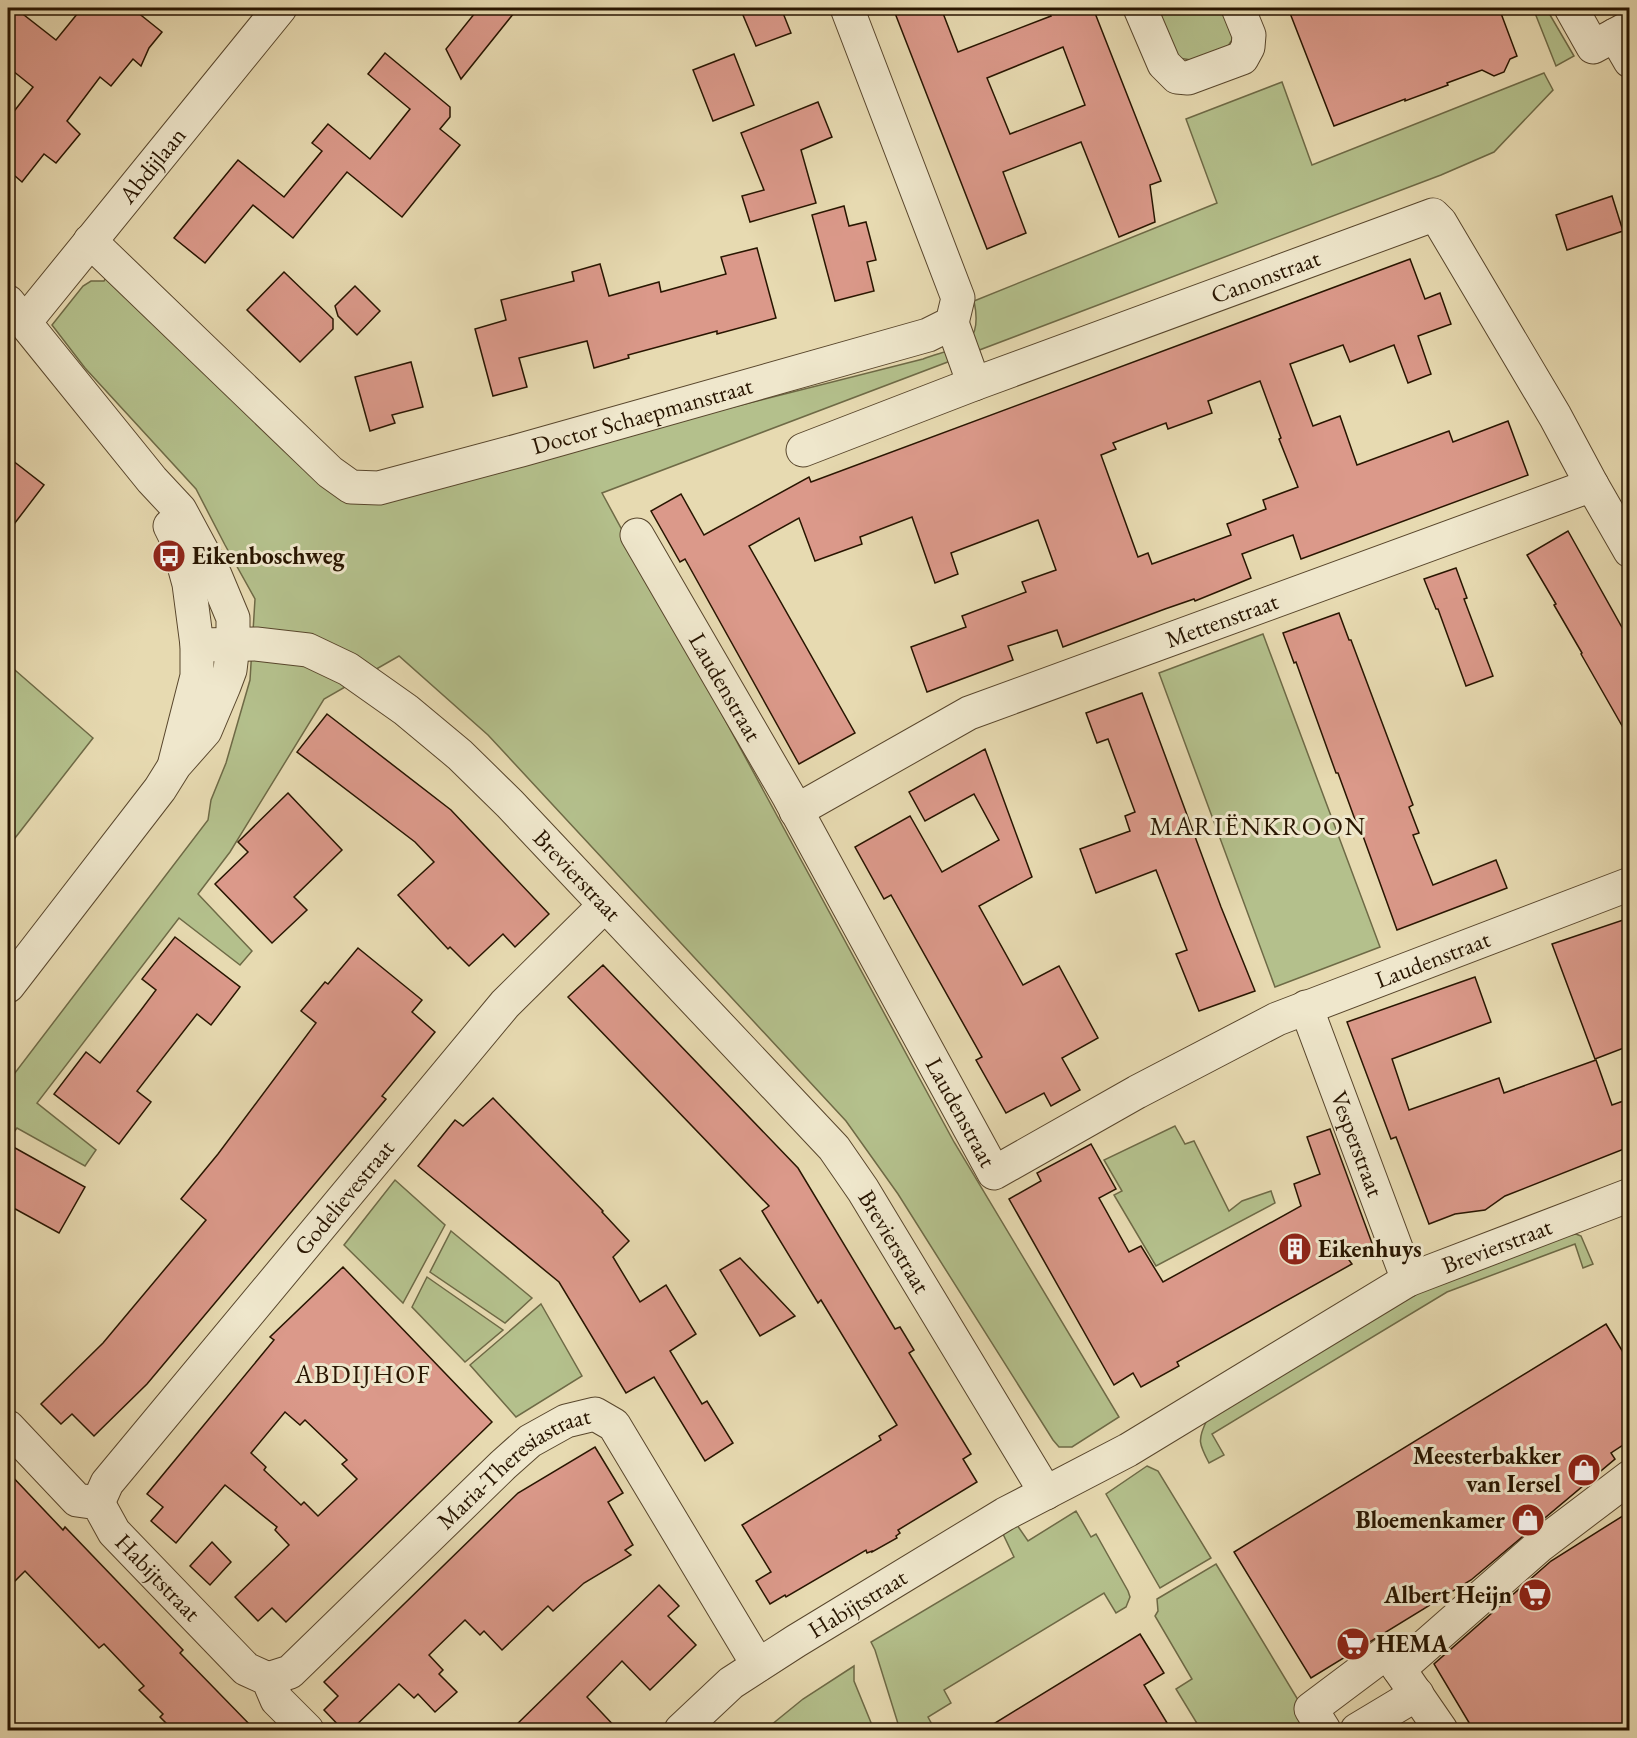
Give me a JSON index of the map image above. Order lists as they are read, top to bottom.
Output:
{
  "streets": {
    "street": [
      "Abdijlaan",
      "Canonstraat",
      "Doctor Schaepmanstraat",
      "Mettenstraat",
      "Laudenstraat",
      "Brevierstraat",
      "Vesperstraat",
      "Godelievestraat",
      "Maria-Theresiastraat",
      "Habijtstraat"
    ]
  },
  "crossings": [
    ["Abdijlaan", "Doctor Schaepmanstraat"],
    ["Canonstraat", "Mettenstraat"],
    ["Mettenstraat", "Laudenstraat"],
    ["Laudenstraat", "Vesperstraat"],
    ["Brevierstraat", "Vesperstraat"],
    ["Brevierstraat", "Godelievestraat"],
    ["Brevierstraat", "Habijtstraat"],
    ["Godelievestraat", "Habijtstraat"],
    ["Maria-Theresiastraat", "Habijtstraat"]
  ],
  "districts": ["MARIËNKROON", "ABDIJHOF"],
  "places": {
    "bus stop": ["Eikenboschweg"],
    "building": ["Eikenhuys"],
    "shop": ["Meesterbakker van Iersel", "Bloemenkamer"],
    "supermarket": ["Albert Heijn", "HEMA"]
  }
}
